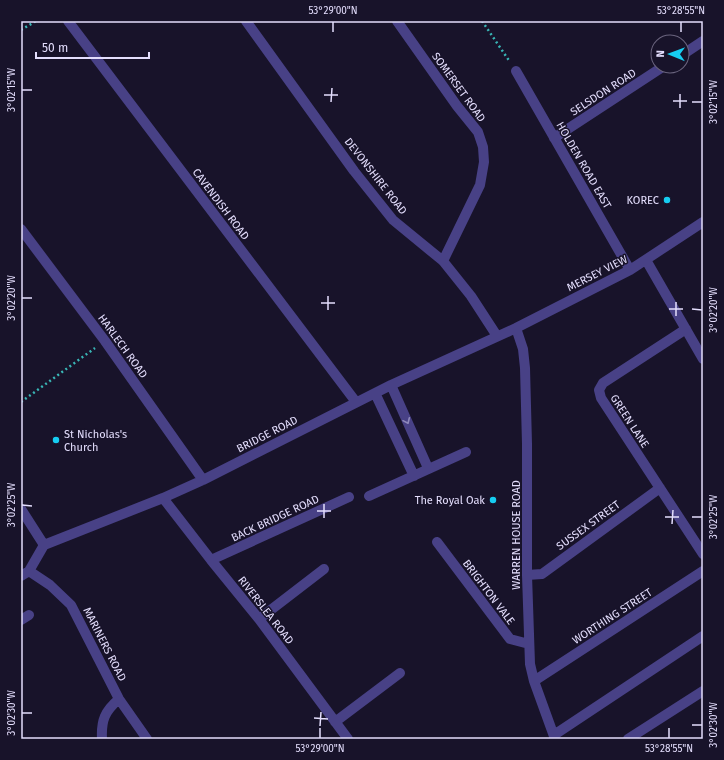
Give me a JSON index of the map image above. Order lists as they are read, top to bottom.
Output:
{
  "streets": {
    "street": [
      "SOMERSET ROAD",
      "SELSDON ROAD",
      "HOLDEN ROAD EAST",
      "DEVONSHIRE ROAD",
      "CAVENDISH ROAD",
      "MERSEY VIEW",
      "HARLECH ROAD",
      "GREEN LANE",
      "BRIDGE ROAD",
      "BACK BRIDGE ROAD",
      "SUSSEX STREET",
      "WARREN HOUSE ROAD",
      "BRIGHTON VALE",
      "RIVERSLEA ROAD",
      "WORTHING STREET",
      "MARINERS ROAD"
    ]
  },
  "crossings": [
    ["SOMERSET ROAD", "DEVONSHIRE ROAD"],
    ["SELSDON ROAD", "HOLDEN ROAD EAST"],
    ["HOLDEN ROAD EAST", "MERSEY VIEW"],
    ["DEVONSHIRE ROAD", "MERSEY VIEW"],
    ["DEVONSHIRE ROAD", "BRIDGE ROAD"],
    ["CAVENDISH ROAD", "BRIDGE ROAD"],
    ["MERSEY VIEW", "BRIDGE ROAD"],
    ["MERSEY VIEW", "WARREN HOUSE ROAD"],
    ["HARLECH ROAD", "BRIDGE ROAD"],
    ["GREEN LANE", "SUSSEX STREET"],
    ["BRIDGE ROAD", "RIVERSLEA ROAD"],
    ["BACK BRIDGE ROAD", "RIVERSLEA ROAD"],
    ["SUSSEX STREET", "WARREN HOUSE ROAD"],
    ["WARREN HOUSE ROAD", "BRIGHTON VALE"],
    ["WARREN HOUSE ROAD", "WORTHING STREET"]
  ],
  "places": ["KOREC", "St Nicholas's Church", "The Royal Oak"],
  "scale_bar": "50 m",
  "north": "left",
  "coordinates": [
    "53°29'00\"N",
    "53°28'55\"N",
    "3°02'15\"W",
    "3°02'20\"W",
    "3°02'25\"W",
    "3°02'30\"W"
  ]
}
